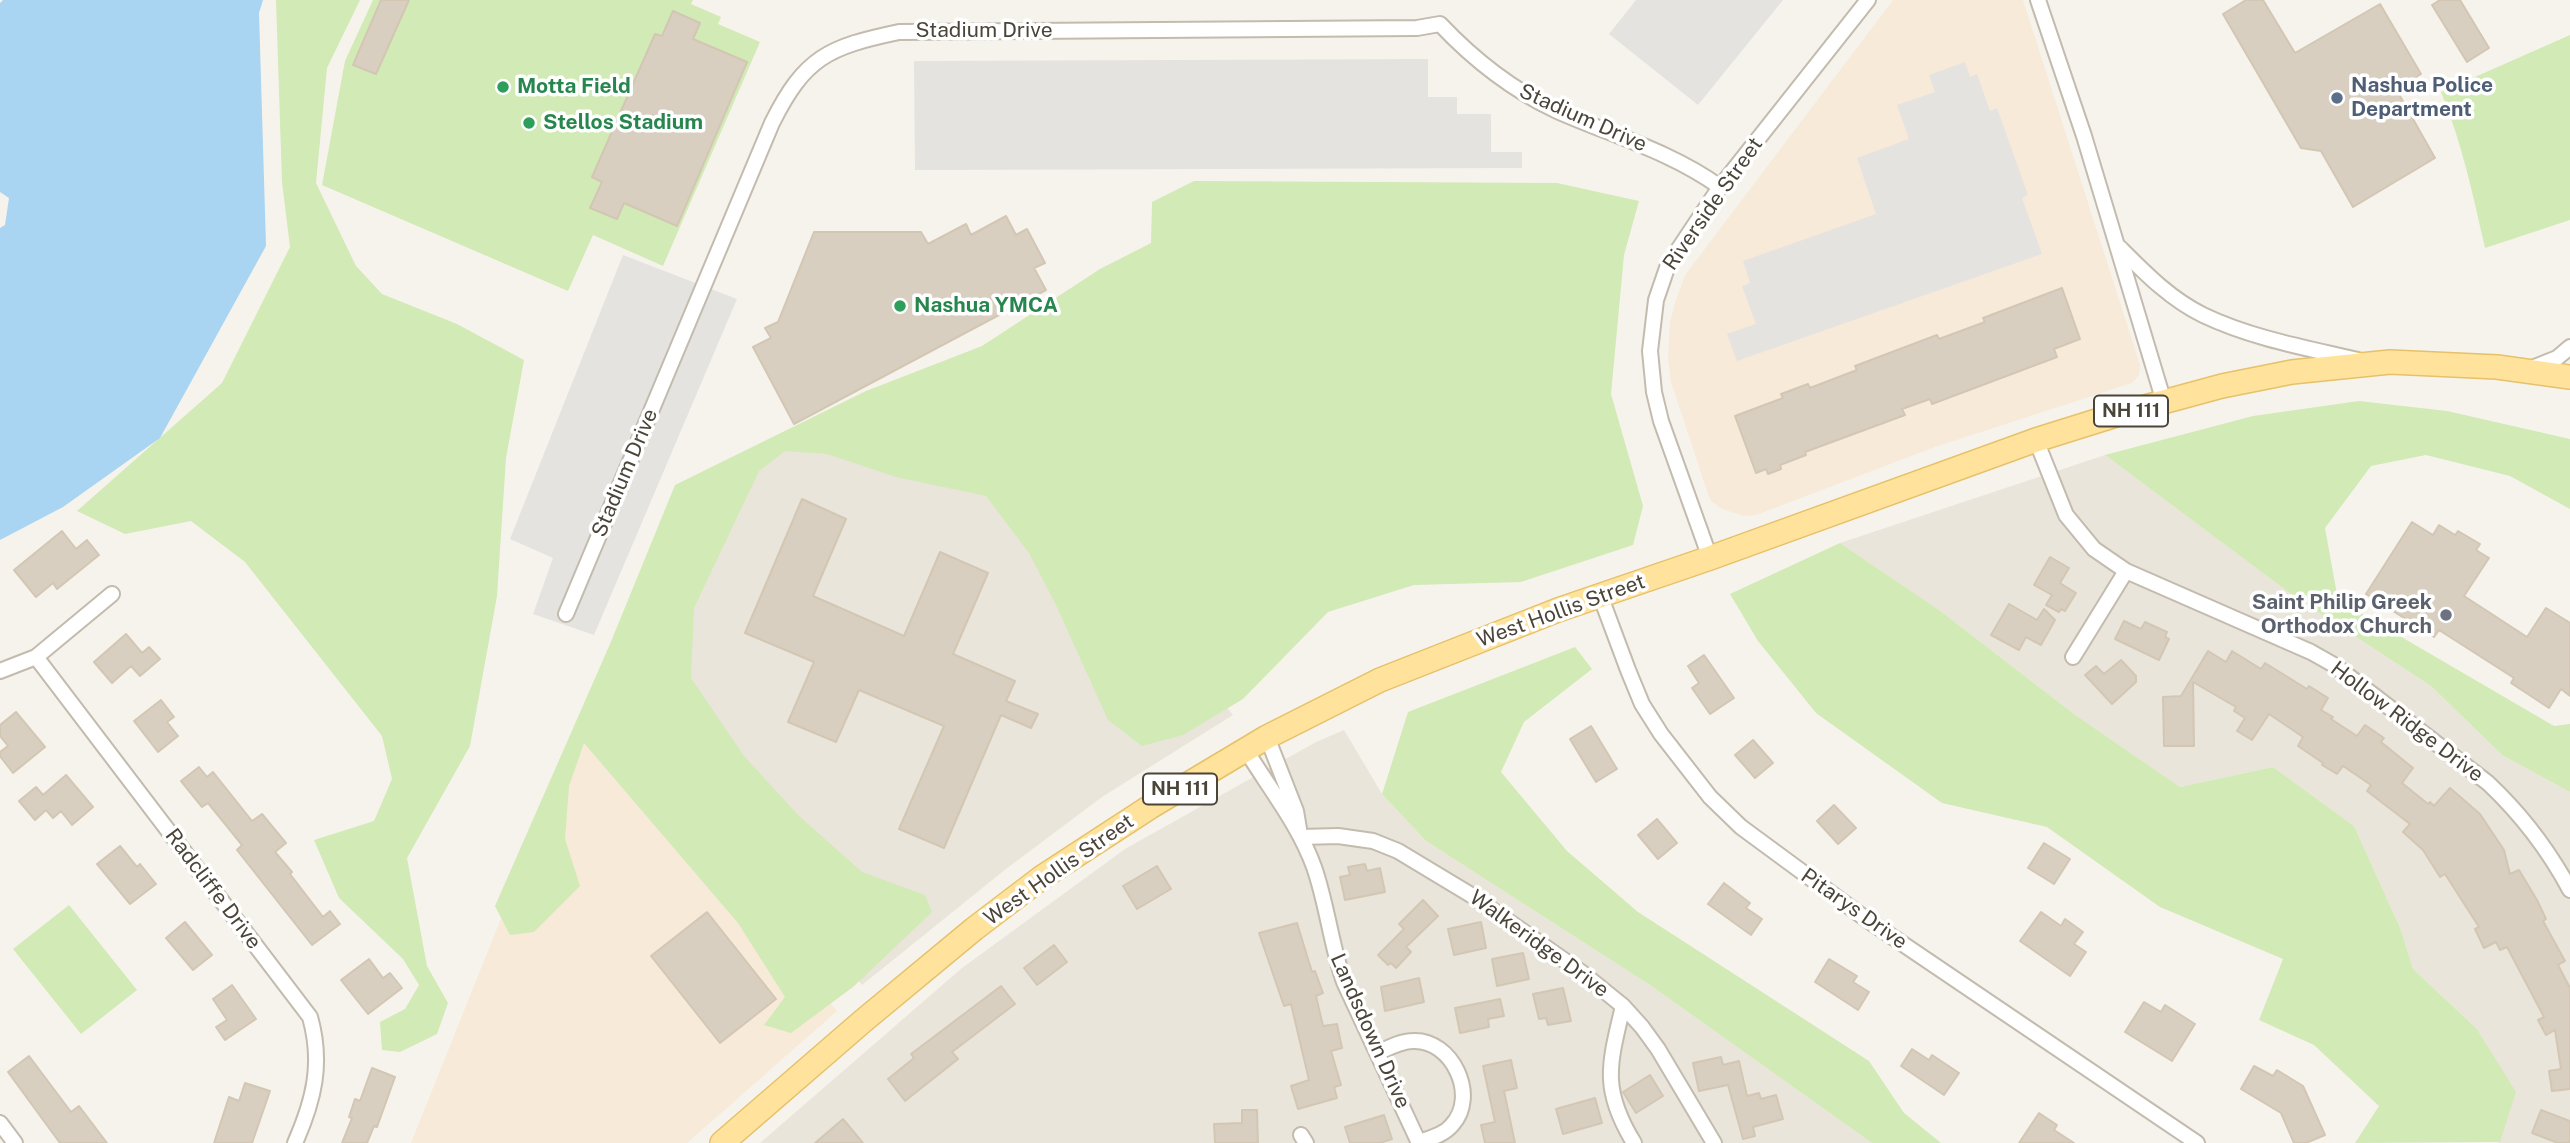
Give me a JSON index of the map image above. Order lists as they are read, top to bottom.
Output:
{
  "streets": {
    "main road": ["NH 111", "West Hollis Street"],
    "street": [
      "Stadium Drive",
      "Riverside Street",
      "Hollow Ridge Drive",
      "Radcliffe Drive",
      "Pitarys Drive",
      "Walkeridge Drive",
      "Landsdown Drive"
    ]
  },
  "crossings": [
    ["Stadium Drive", "Riverside Street"],
    ["Riverside Street", "West Hollis Street"],
    ["West Hollis Street", "Hollow Ridge Drive"],
    ["West Hollis Street", "Pitarys Drive"],
    ["West Hollis Street", "Landsdown Drive"],
    ["Walkeridge Drive", "Landsdown Drive"]
  ],
  "places": [
    "Motta Field",
    "Nashua Police Department",
    "Stellos Stadium",
    "Nashua YMCA",
    "Saint Philip Greek Orthodox Church"
  ]
}
